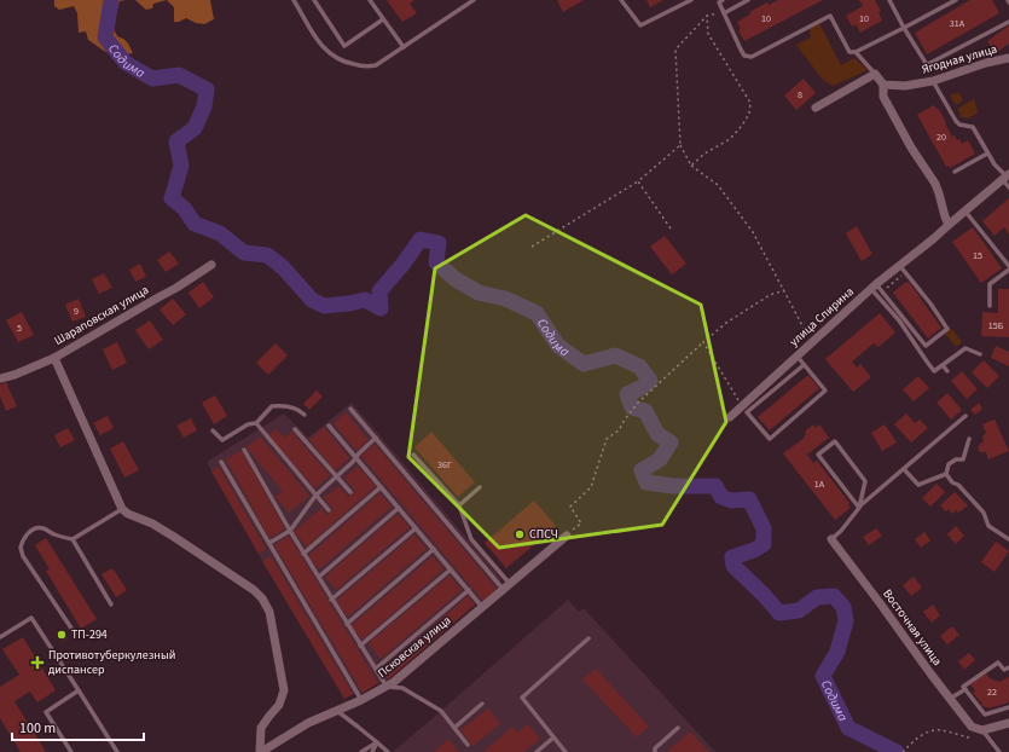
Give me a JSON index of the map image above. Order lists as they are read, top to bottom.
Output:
{
  "streets": {
    "street": [
      "Ягодная улица",
      "Шараповская улица",
      "улица Спирина",
      "Восточная улица",
      "Псковская улица"
    ]
  },
  "water": ["Содима"],
  "places": {
    "other": ["СПСЧ", "ТП-294"],
    "health": ["Противотуберкулезный диспансер"]
  },
  "house_numbers": [
    "10",
    "10",
    "31А",
    "8",
    "20",
    "15",
    "9",
    "15Б",
    "5",
    "36Г",
    "1А",
    "22"
  ],
  "scale_bar": "100 m"
}
